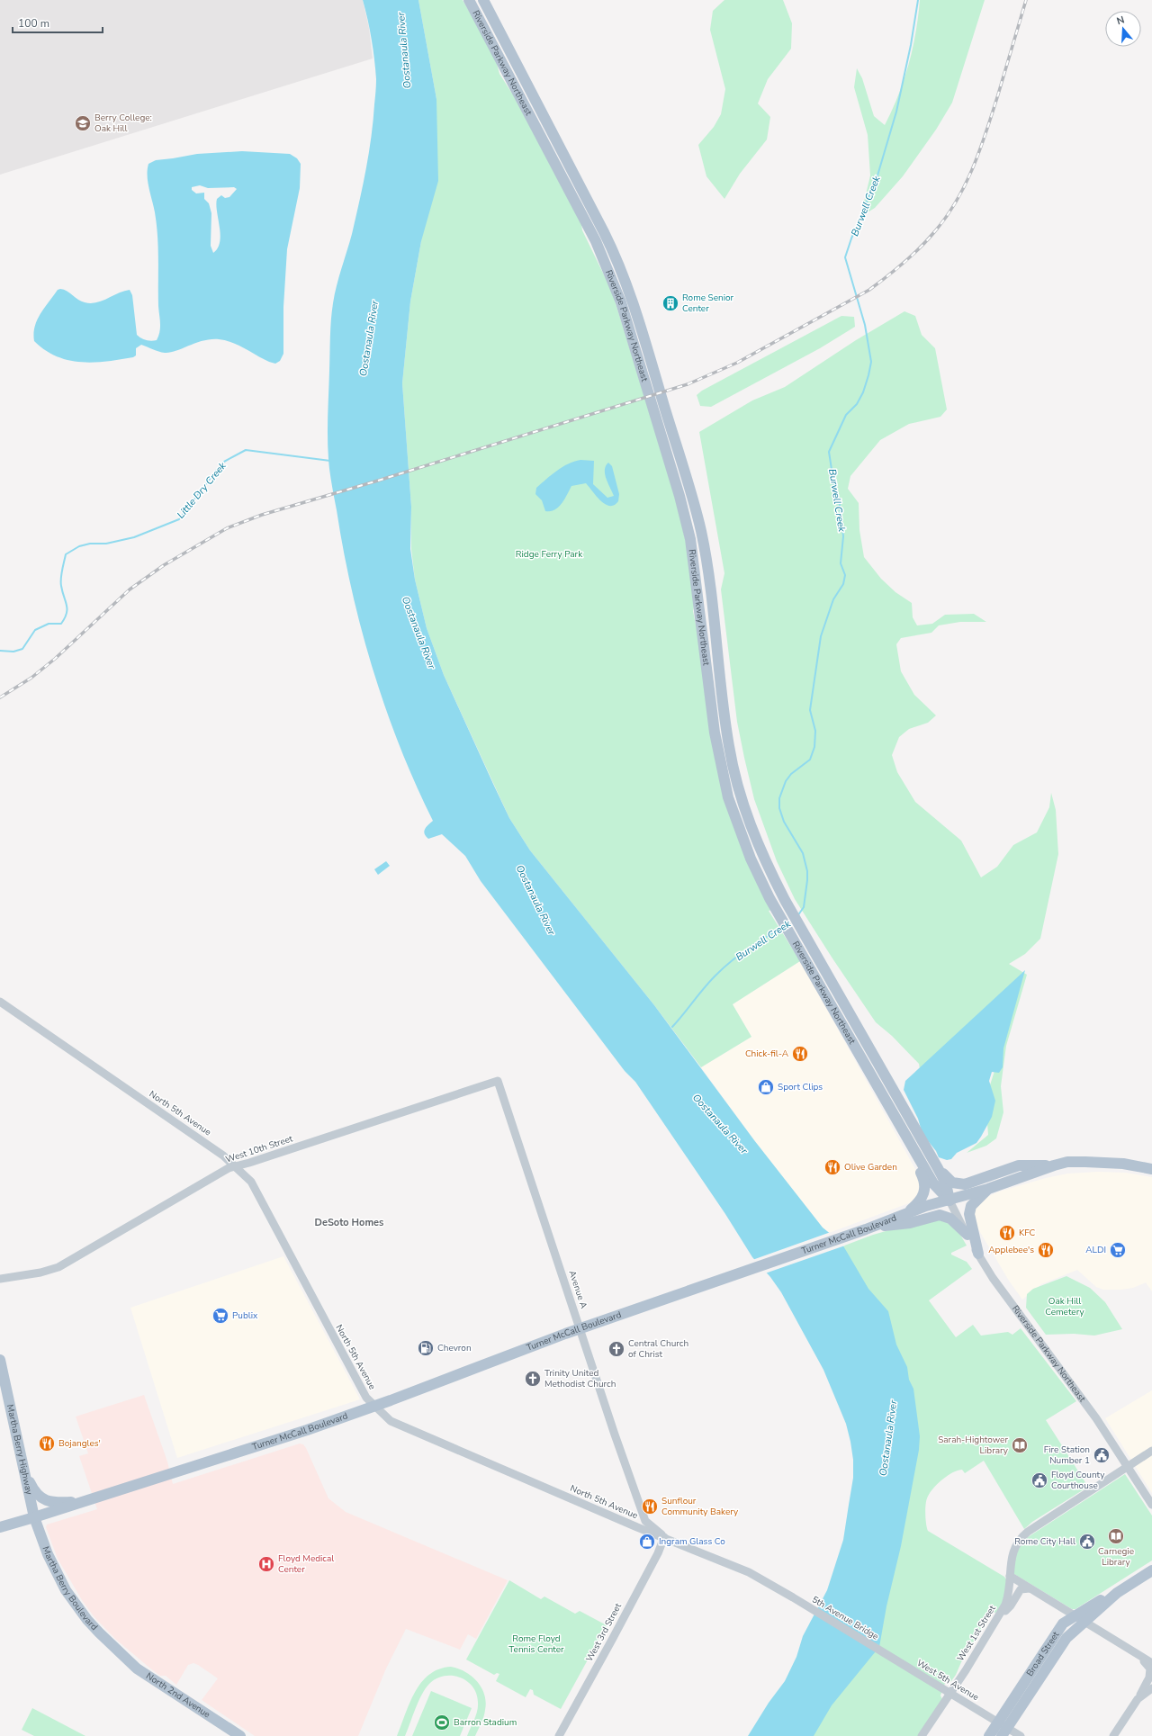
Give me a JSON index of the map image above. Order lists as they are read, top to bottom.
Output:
{
  "streets": {
    "main road": [
      "Riverside Parkway Northeast",
      "Turner McCall Boulevard",
      "Martha Berry Highway",
      "Martha Berry Boulevard",
      "Broad Street",
      "North 2nd Avenue"
    ],
    "street": [
      "North 5th Avenue",
      "West 10th Street",
      "Avenue A",
      "5th Avenue Bridge",
      "West 3rd Street",
      "West 1st Street",
      "West 5th Avenue"
    ]
  },
  "crossings": [
    ["Riverside Parkway Northeast", "Turner McCall Boulevard"],
    ["Riverside Parkway Northeast", "West 1st Street"],
    ["North 5th Avenue", "West 10th Street"],
    ["North 5th Avenue", "Turner McCall Boulevard"],
    ["North 5th Avenue", "Avenue A"],
    ["North 5th Avenue", "5th Avenue Bridge"],
    ["North 5th Avenue", "West 3rd Street"],
    ["West 10th Street", "Avenue A"],
    ["Turner McCall Boulevard", "Avenue A"],
    ["Turner McCall Boulevard", "Martha Berry Highway"],
    ["Turner McCall Boulevard", "Martha Berry Boulevard"],
    ["Avenue A", "West 3rd Street"],
    ["Martha Berry Highway", "Martha Berry Boulevard"],
    ["Martha Berry Boulevard", "North 2nd Avenue"],
    ["5th Avenue Bridge", "West 5th Avenue"],
    ["West 1st Street", "West 5th Avenue"],
    ["Broad Street", "West 5th Avenue"]
  ],
  "districts": ["DeSoto Homes"],
  "water": ["Oostanaula River", "Burwell Creek", "Little Dry Creek"],
  "parks": ["Ridge Ferry Park", "Oak Hill Cemetery", "Rome Floyd Tennis Center"],
  "places": {
    "school or university": ["Berry College: Oak Hill"],
    "building": ["Rome Senior Center"],
    "restaurant": [
      "Chick-fil-A",
      "Olive Garden",
      "KFC",
      "Applebee's",
      "Bojangles'",
      "Sunflour Community Bakery"
    ],
    "shop": ["Sport Clips", "Ingram Glass Co"],
    "supermarket": ["ALDI", "Publix"],
    "fuel station": ["Chevron"],
    "church": ["Central Church of Christ", "Trinity United Methodist Church"],
    "library": ["Sarah-Hightower Library", "Carnegie Library"],
    "public building": ["Fire Station Number 1", "Floyd County Courthouse", "Rome City Hall"],
    "hospital": ["Floyd Medical Center"],
    "sports": ["Barron Stadium"]
  },
  "scale_bar": "100 m",
  "north": "top"
}
